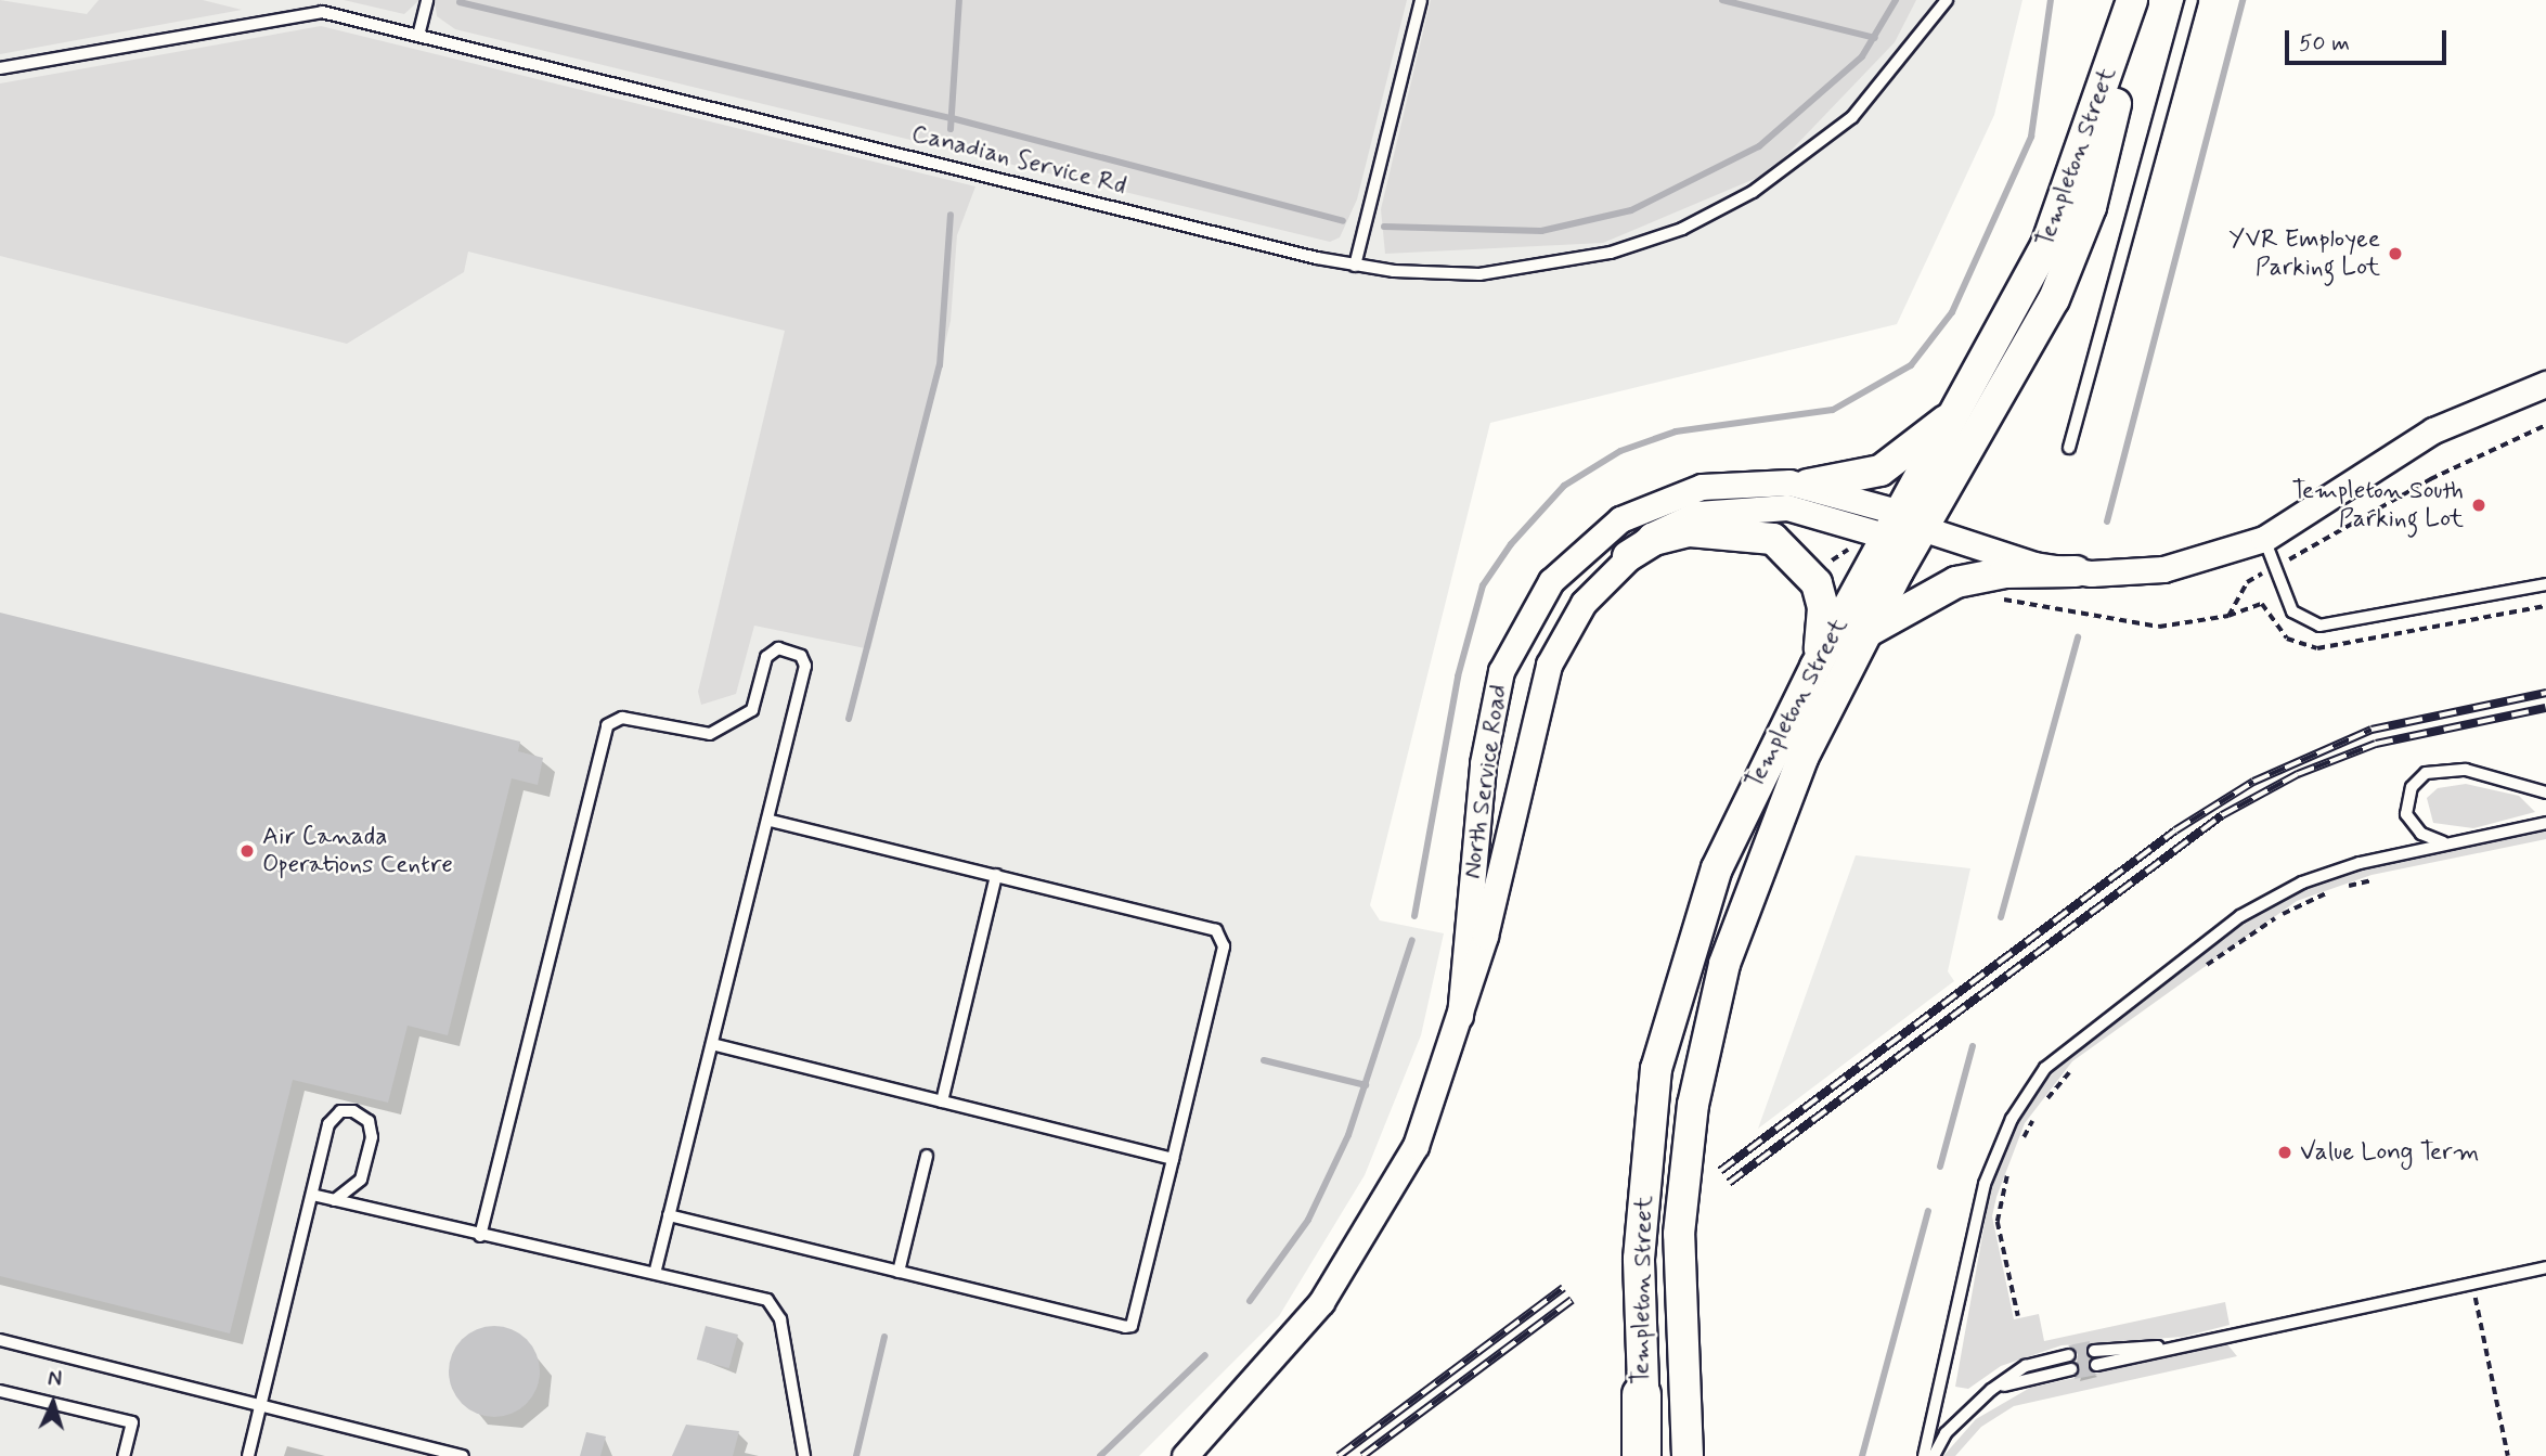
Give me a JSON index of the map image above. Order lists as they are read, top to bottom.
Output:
{
  "streets": {
    "street": ["Templeton Street", "North Service Road"],
    "lane": ["Canadian Service Rd"]
  },
  "crossings": [
    ["Templeton Street", "North Service Road"]
  ],
  "places": [
    "YVR Employee Parking Lot",
    "Templeton South Parking Lot",
    "Air Canada Operations Centre",
    "Value Long Term"
  ],
  "scale_bar": "50 m",
  "north": "top"
}
